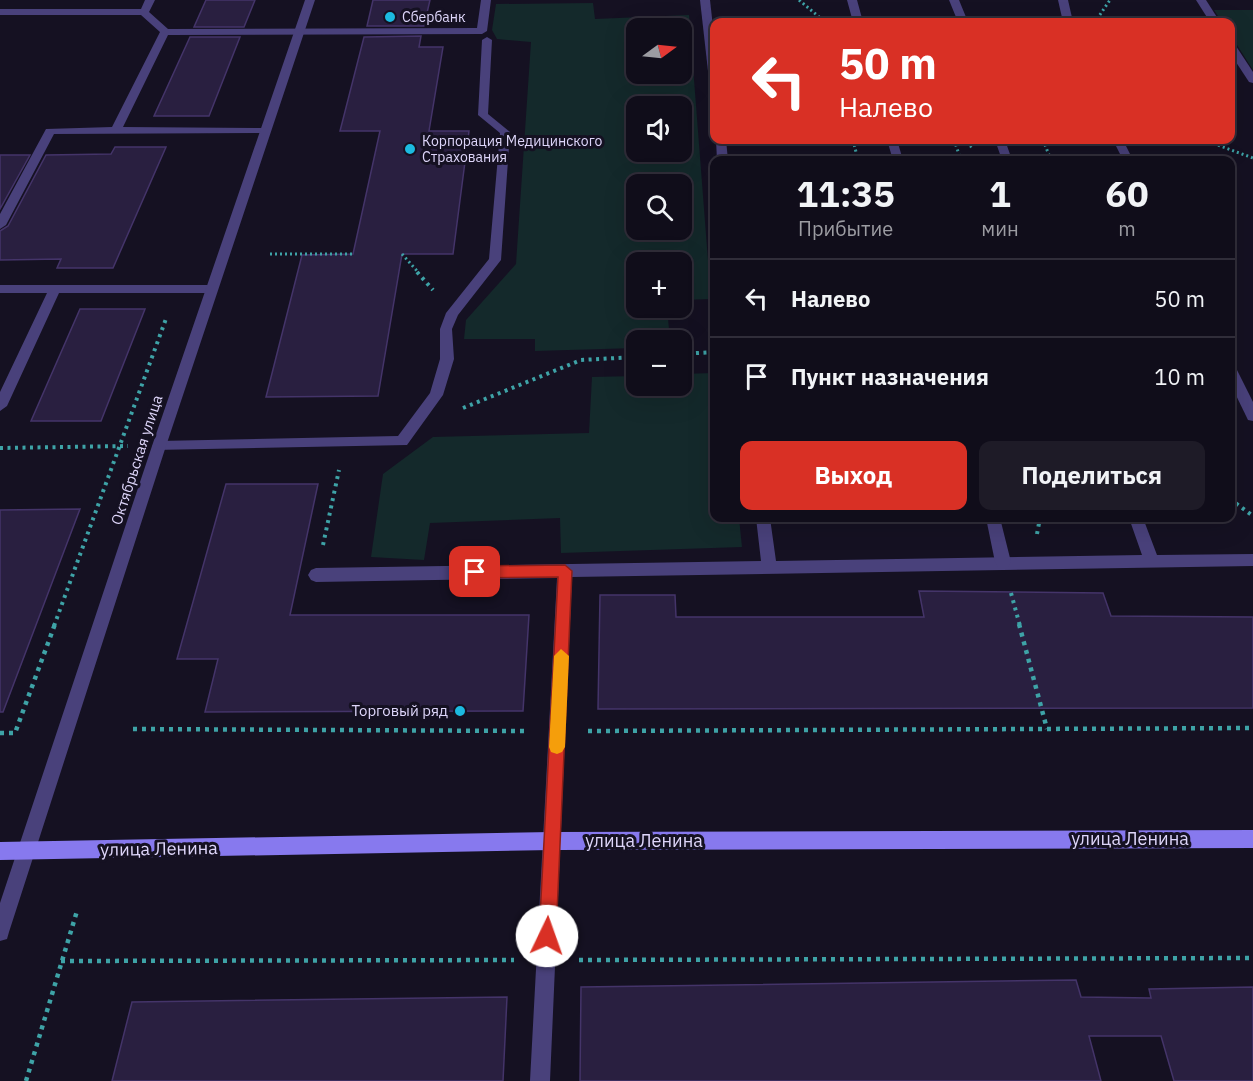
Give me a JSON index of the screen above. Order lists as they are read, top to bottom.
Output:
{
  "streets": {
    "main road": ["улица Ленина"],
    "street": ["Октябрьская улица"]
  },
  "crossings": [
    ["Октябрьская улица", "улица Ленина"]
  ],
  "places": ["Сбербанк", "Корпорация Медицинского Cтрахования", "Торговый ряд"],
  "north": "right",
  "page": {
    "map_buttons": ["+", "−"],
    "turn": ["50 m", "Налево"],
    "eta": [
      "11:35",
      "Прибытие",
      "1",
      "мин",
      "60",
      "m"
    ],
    "list": [
      {
        "name": "Налево",
        "value": "50 m"
      },
      {
        "name": "Пункт назначения",
        "value": "10 m"
      }
    ],
    "buttons": ["Выход", "Поделиться"]
  }
}
